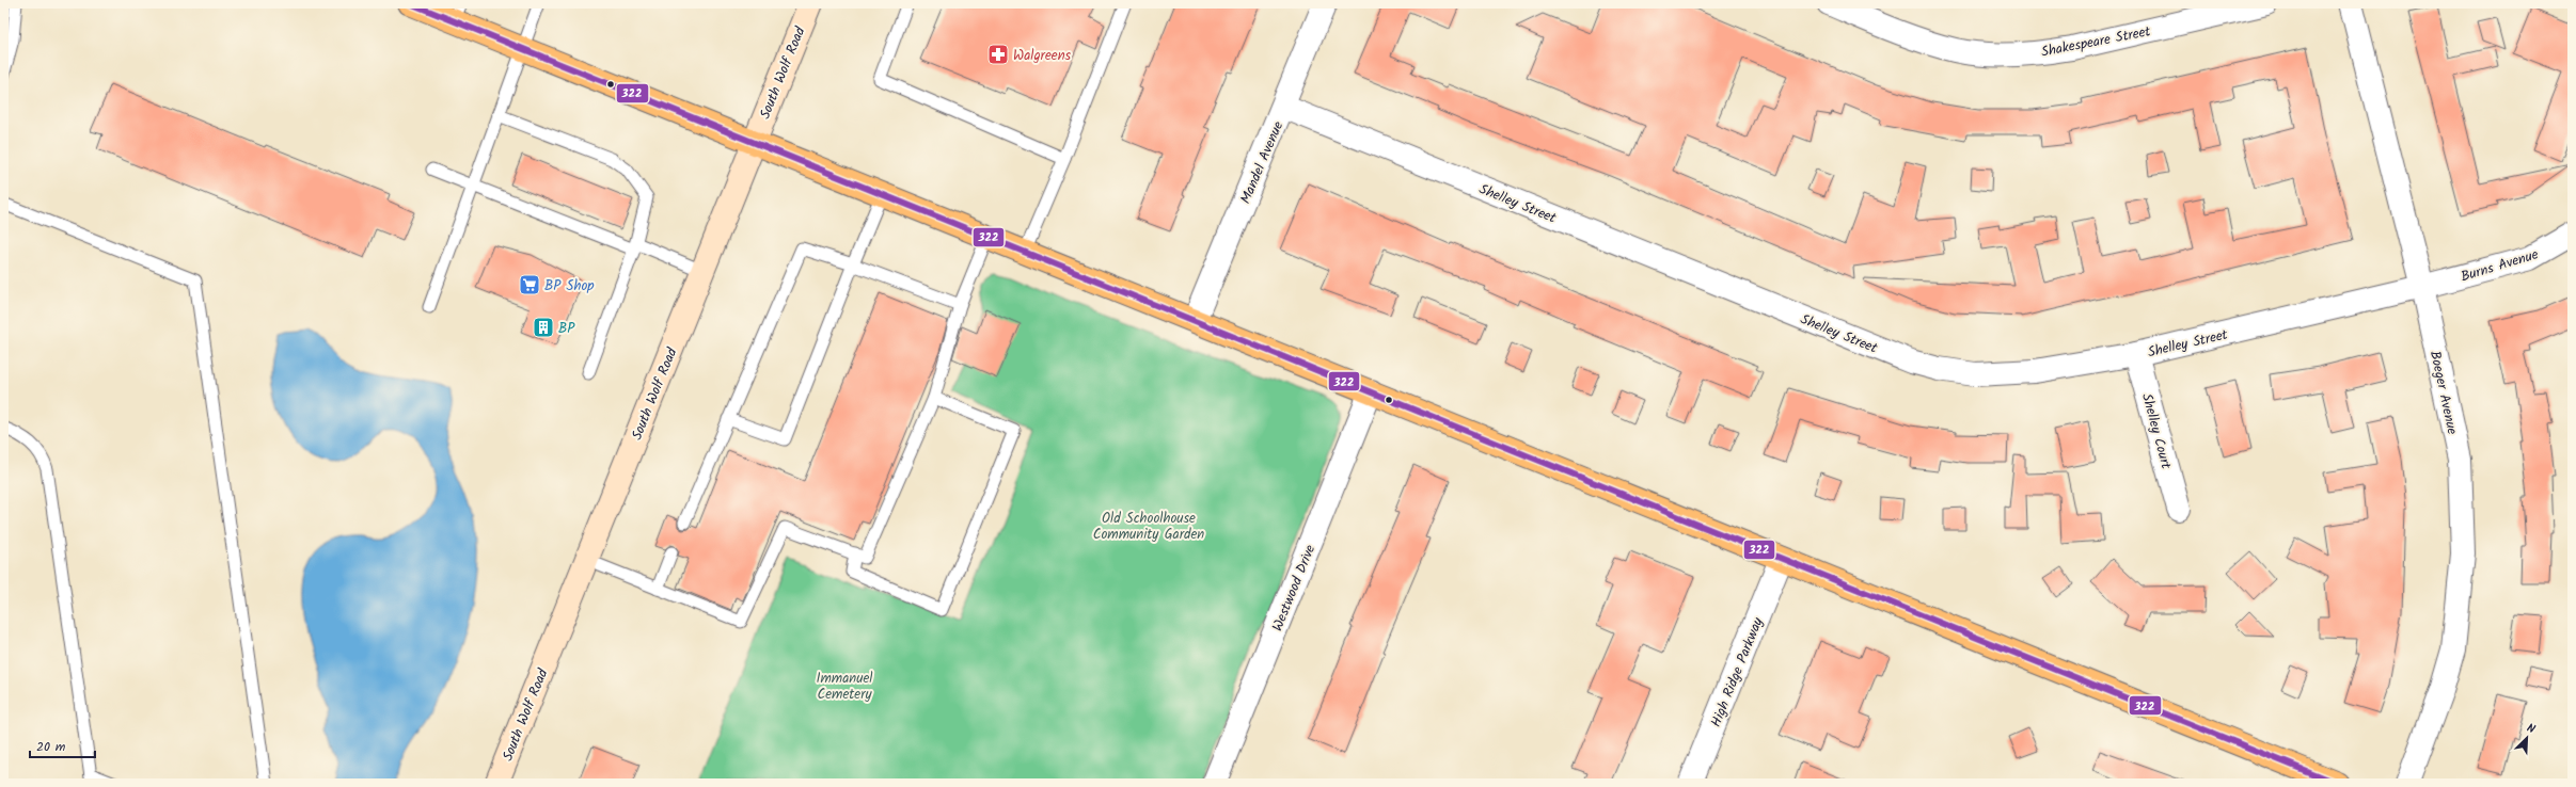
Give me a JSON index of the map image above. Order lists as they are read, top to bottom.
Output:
{
  "streets": {
    "main road": ["South Wolf Road"],
    "street": [
      "Shakespeare Street",
      "Mandel Avenue",
      "Shelley Street",
      "Burns Avenue",
      "Boeger Avenue",
      "Shelley Court",
      "Westwood Drive",
      "High Ridge Parkway"
    ]
  },
  "crossings": [
    ["Mandel Avenue", "Shelley Street"],
    ["Shelley Street", "Burns Avenue"],
    ["Shelley Street", "Boeger Avenue"],
    ["Shelley Street", "Shelley Court"],
    ["Burns Avenue", "Boeger Avenue"]
  ],
  "parks": ["Old Schoolhouse Community Garden", "Immanuel Cemetery"],
  "places": {
    "pharmacy": ["Walgreens"],
    "supermarket": ["BP Shop"],
    "building": ["BP"]
  },
  "lines": ["transit line 322"],
  "scale_bar": "20 m",
  "north": "top right"
}
